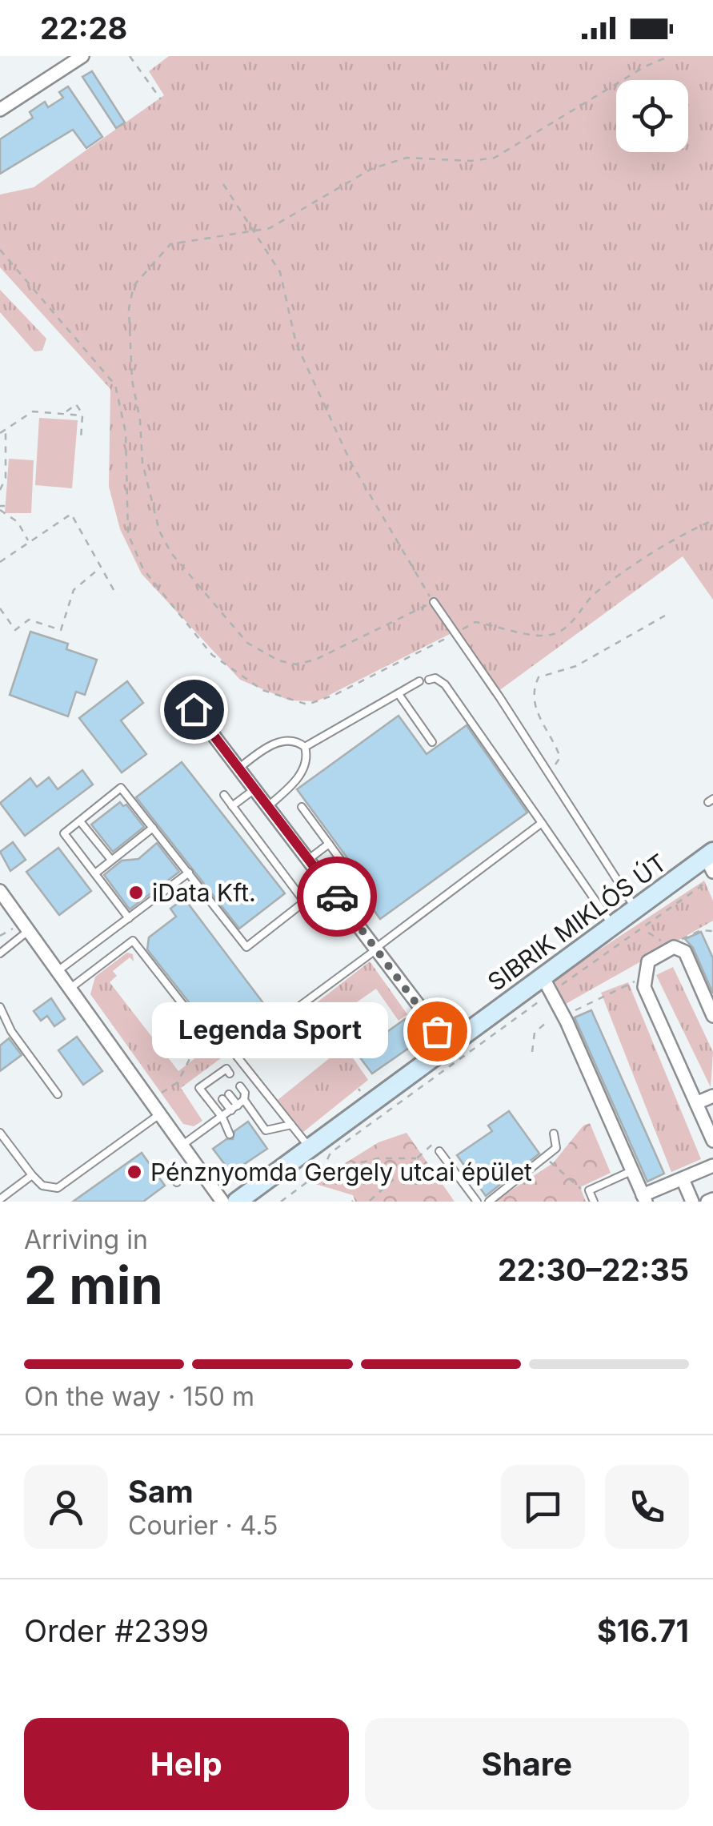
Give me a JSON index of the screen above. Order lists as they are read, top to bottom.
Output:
{
  "streets": {
    "street": ["SIBRIK MIKLÓS ÚT"]
  },
  "places": ["iData Kft.", "Legenda Sport", "Pénznyomda Gergely utcai épület"],
  "page": {
    "status": "22:28",
    "bubble": "Legenda Sport",
    "heading": ["2 min", "Arriving in", "22:30–22:35"],
    "panel": [
      "Sam",
      "Courier · 4.5",
      "Order #2399",
      "$16.71"
    ],
    "bar": "On the way · 150 m",
    "buttons": ["Help", "Share"]
  }
}
